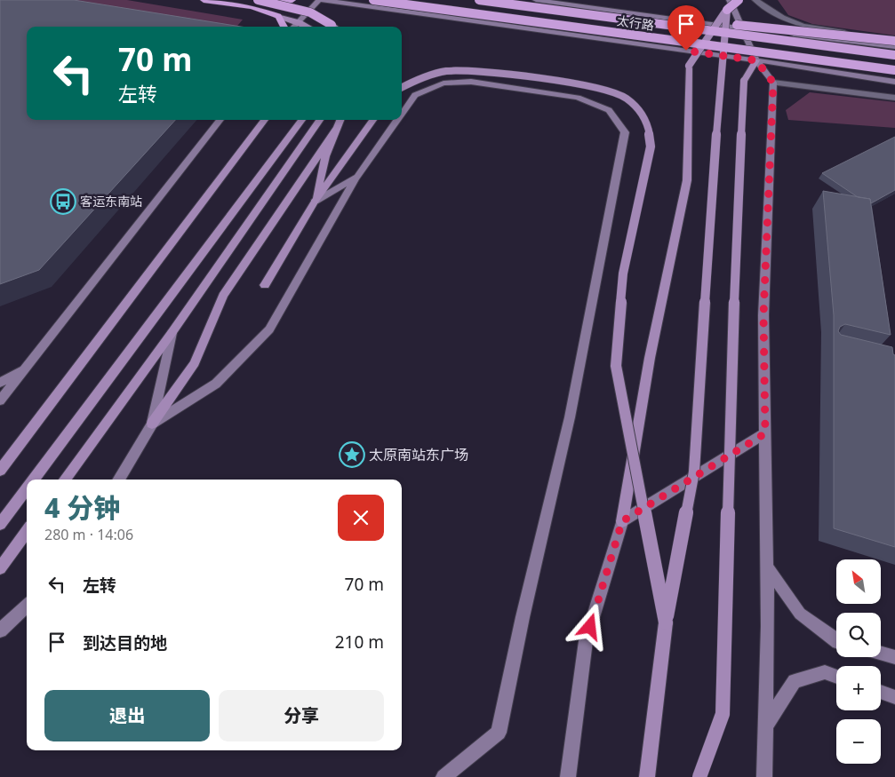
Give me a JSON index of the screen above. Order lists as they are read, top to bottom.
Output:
{
  "streets": {
    "highway": ["太行路"]
  },
  "places": {
    "bus stop": ["客运东南站"],
    "place": ["太原南站东广场"]
  },
  "north": "top left",
  "page": {
    "turn": ["70 m", "左转"],
    "heading": ["4 分钟", "280 m · 14:06"],
    "list": [
      {
        "name": "左转",
        "value": "70 m"
      },
      {
        "name": "到达目的地",
        "value": "210 m"
      }
    ],
    "map_buttons": ["+", "−"],
    "buttons": ["退出", "分享"]
  }
}
